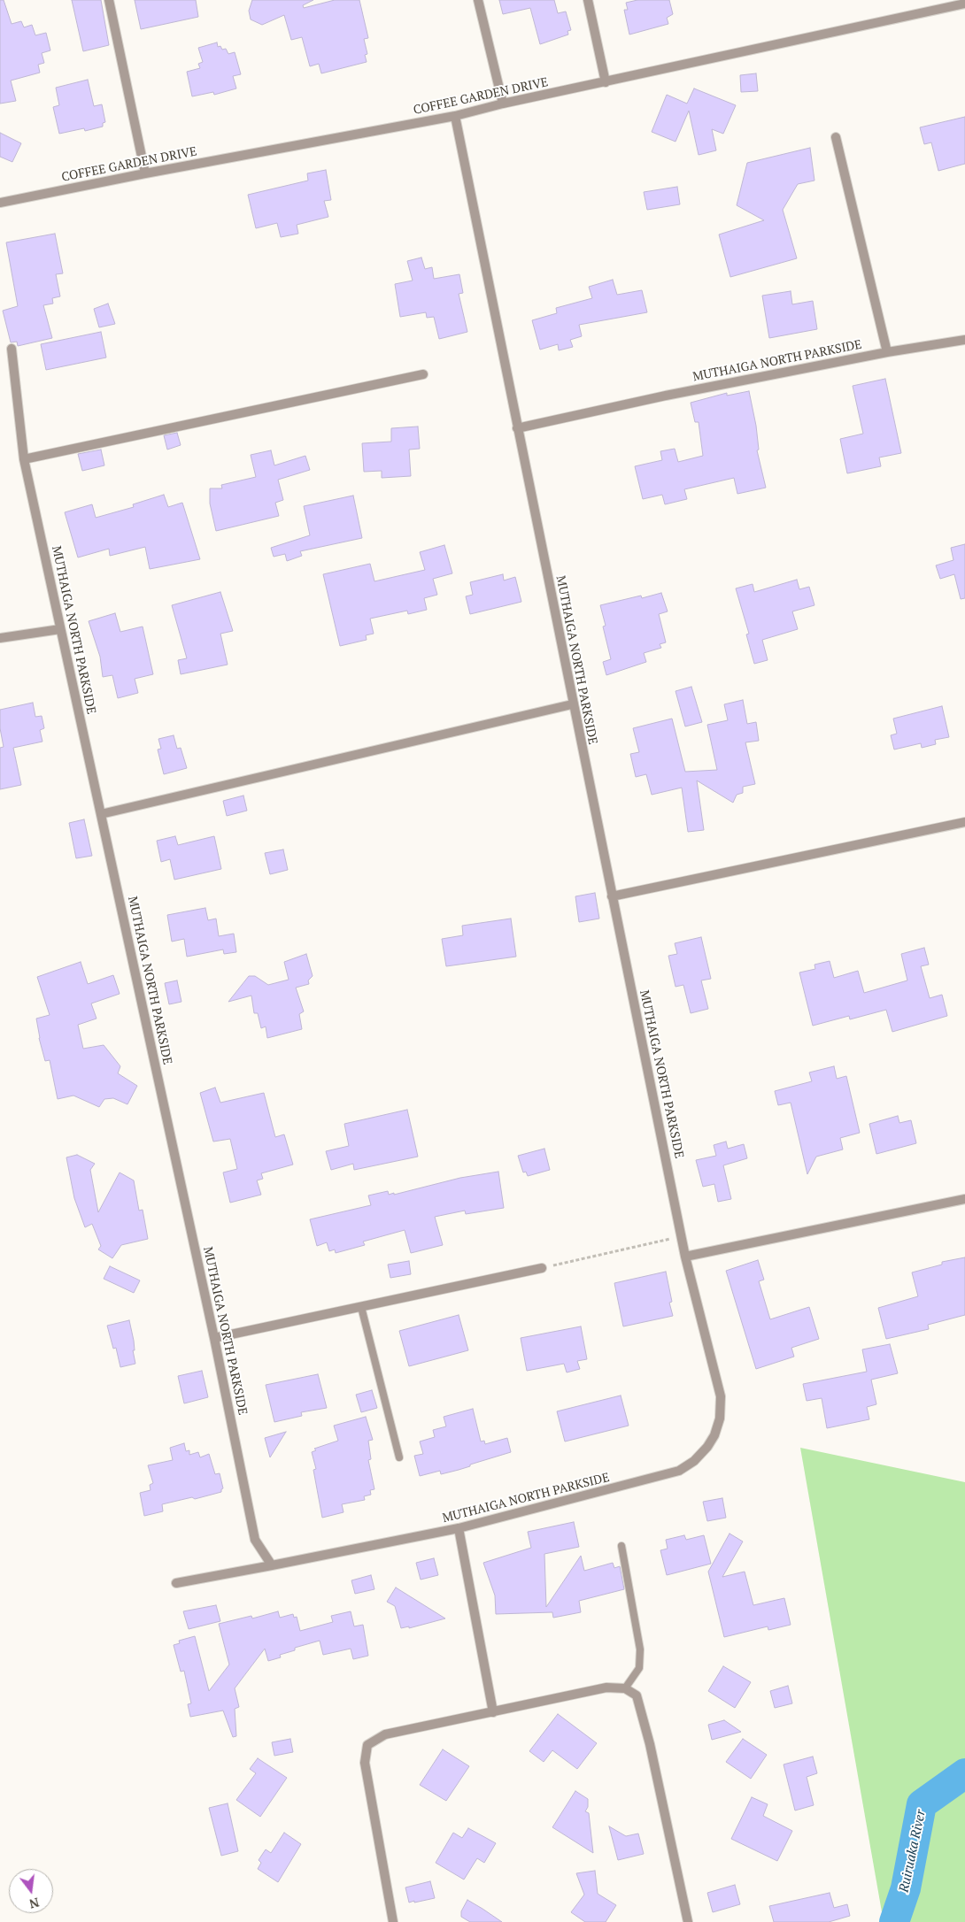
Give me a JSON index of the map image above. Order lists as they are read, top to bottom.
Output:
{
  "streets": {
    "street": ["COFFEE GARDEN DRIVE", "MUTHAIGA NORTH PARKSIDE"]
  },
  "crossings": [
    ["COFFEE GARDEN DRIVE", "MUTHAIGA NORTH PARKSIDE"]
  ],
  "water": ["Ruiruaka River"],
  "north": "bottom"
}
